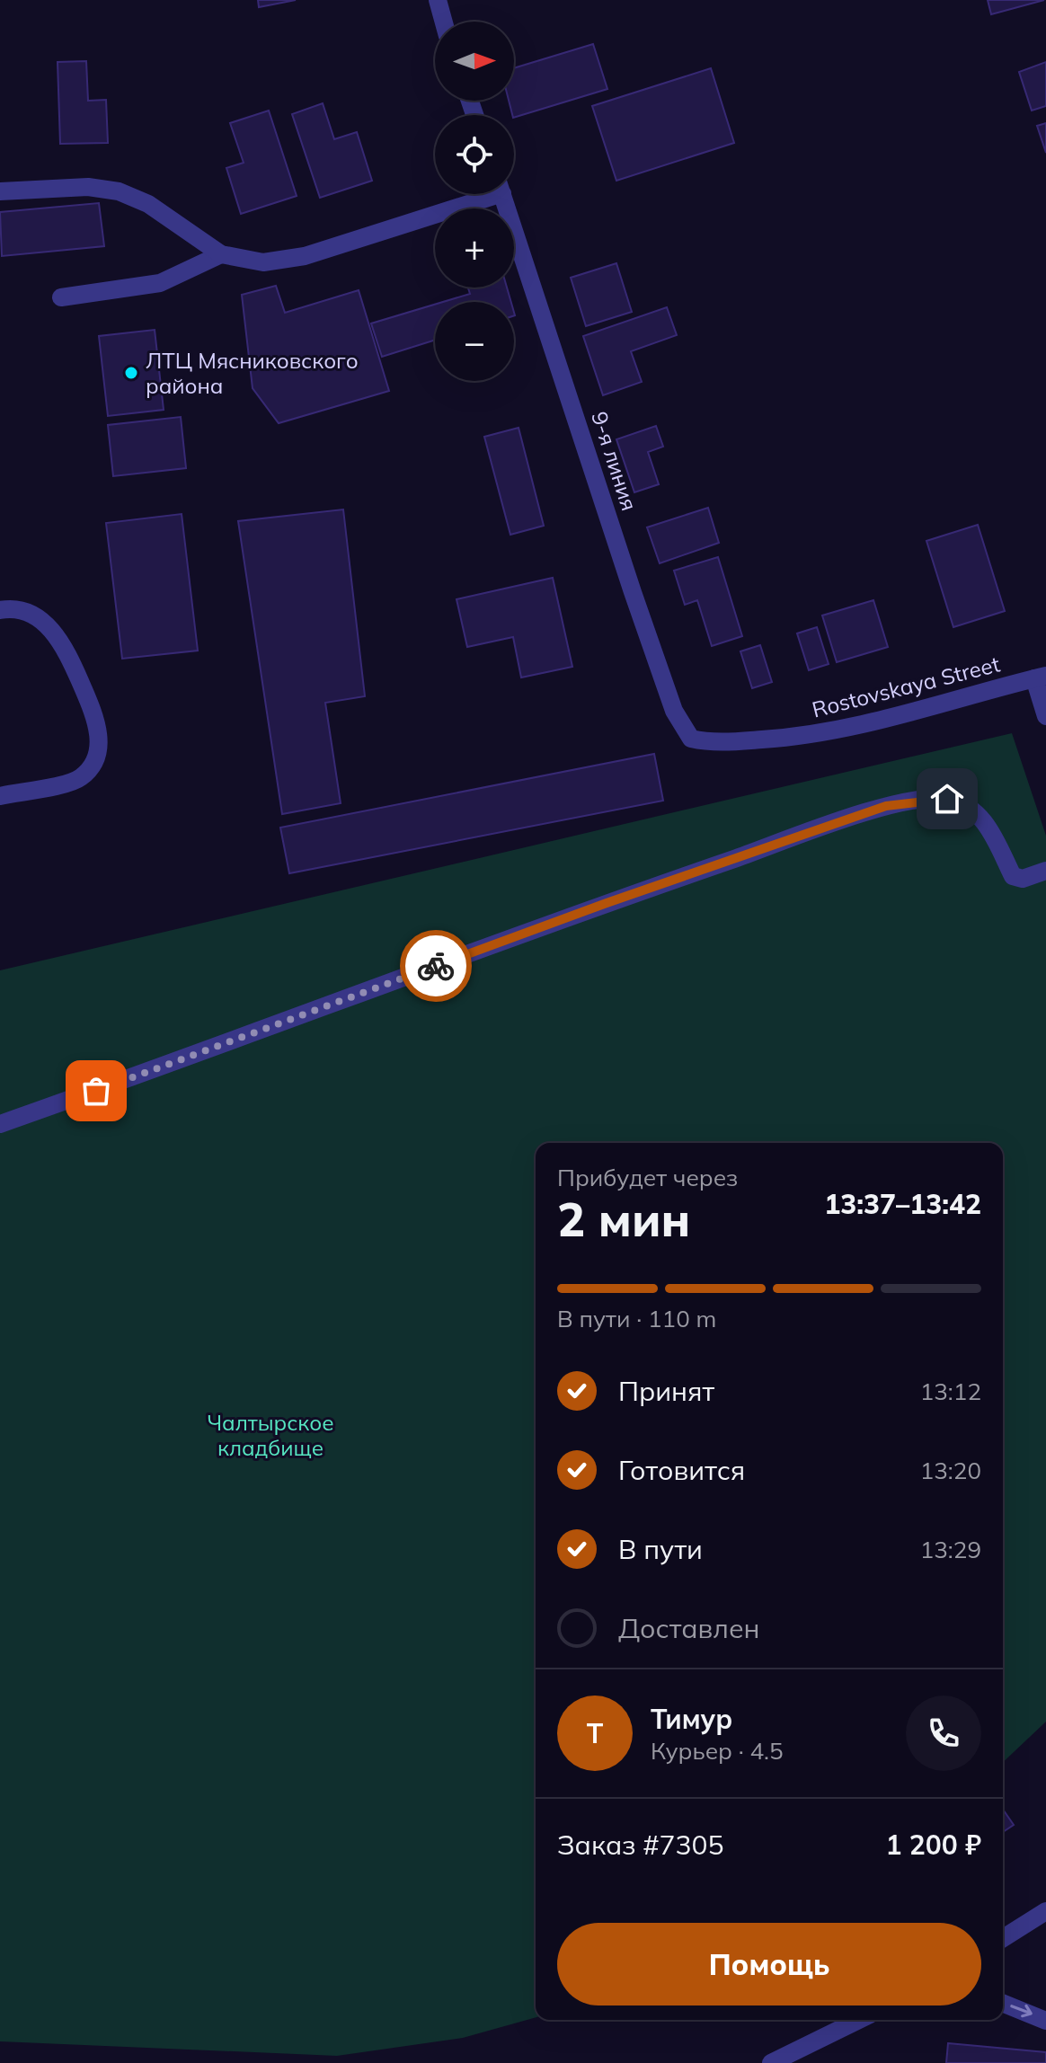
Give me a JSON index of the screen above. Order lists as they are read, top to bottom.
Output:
{
  "streets": {
    "street": ["9-я линия", "Rostovskaya Street"]
  },
  "crossings": [
    ["9-я линия", "Rostovskaya Street"]
  ],
  "parks": ["Чалтырское кладбище"],
  "places": ["ЛТЦ Мясниковского района"],
  "north": "right",
  "page": {
    "map_buttons": ["+", "−"],
    "heading": ["2 мин", "Прибудет через", "13:37–13:42"],
    "panel": [
      "Тимур",
      "Курьер · 4.5",
      "Заказ #7305",
      "1 200 ₽"
    ],
    "bar": "В пути · 110 m",
    "list": [
      ["Принят", "13:12"],
      ["Готовится", "13:20"],
      ["В пути", "13:29"],
      "Доставлен"
    ],
    "round": "Т",
    "buttons": "Помощь"
  }
}
